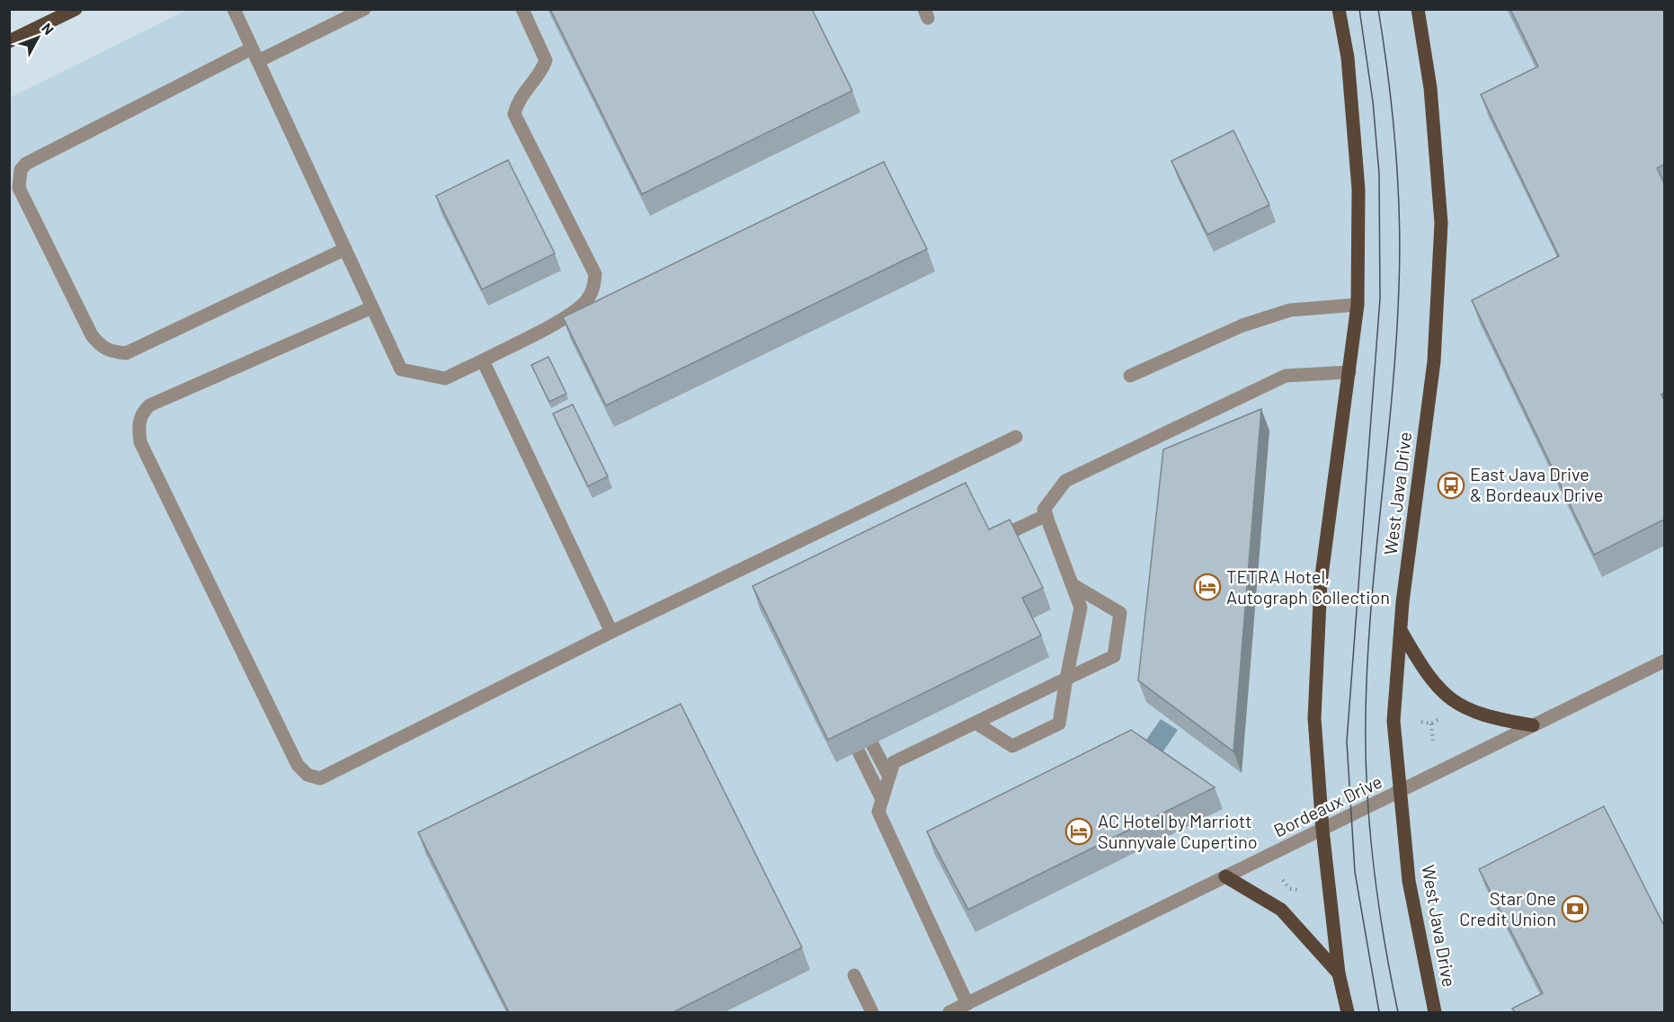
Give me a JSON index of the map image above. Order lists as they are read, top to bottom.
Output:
{
  "streets": {
    "main road": ["West Java Drive"],
    "street": ["Bordeaux Drive"]
  },
  "crossings": [
    ["West Java Drive", "Bordeaux Drive"]
  ],
  "places": {
    "bus stop": ["East Java Drive & Bordeaux Drive"],
    "hotel": ["TETRA Hotel, Autograph Collection", "AC Hotel by Marriott Sunnyvale Cupertino"],
    "bank": ["Star One Credit Union"]
  },
  "north": "top right"
}
